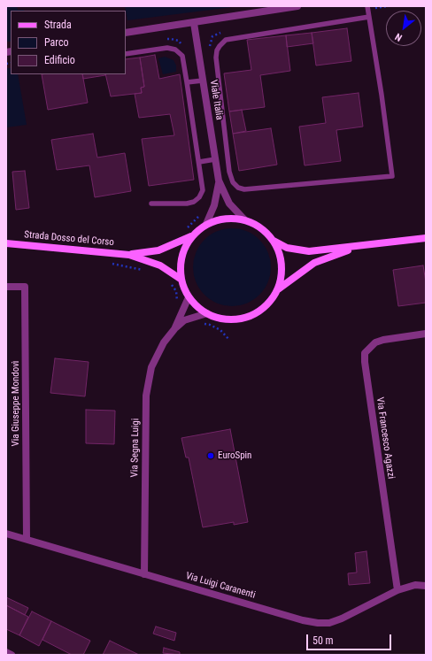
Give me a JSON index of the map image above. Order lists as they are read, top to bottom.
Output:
{
  "streets": {
    "main road": ["Strada Dosso del Corso"],
    "street": [
      "Viale Italia",
      "Via Giuseppe Mondovì",
      "Via Francesco Agazzi",
      "Via Segna Luigi",
      "Via Luigi Caranenti"
    ]
  },
  "crossings": [
    ["Viale Italia", "Strada Dosso del Corso"],
    ["Viale Italia", "Via Segna Luigi"],
    ["Strada Dosso del Corso", "Via Segna Luigi"],
    ["Via Giuseppe Mondovì", "Via Luigi Caranenti"],
    ["Via Francesco Agazzi", "Via Luigi Caranenti"],
    ["Via Segna Luigi", "Via Luigi Caranenti"]
  ],
  "places": ["EuroSpin"],
  "legend": ["Strada", "Parco", "Edificio"],
  "scale_bar": "50 m",
  "north": "bottom left"
}
